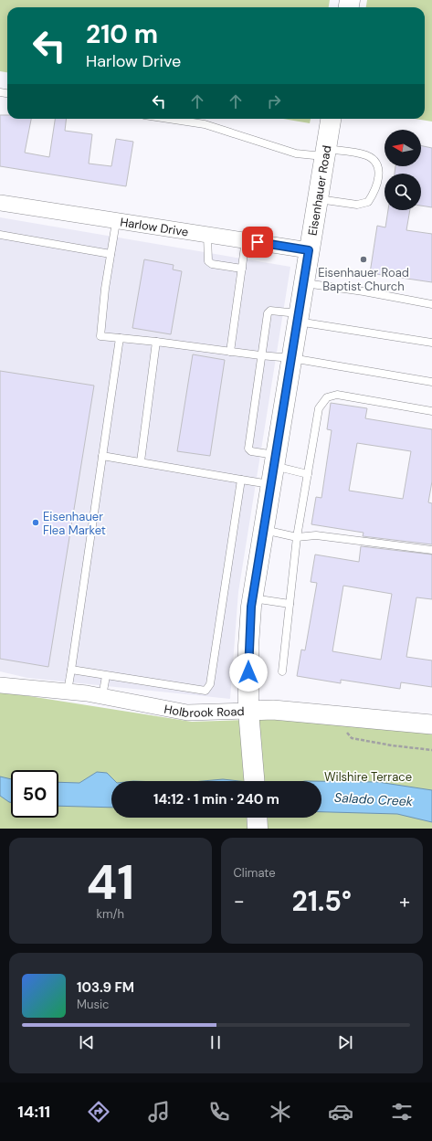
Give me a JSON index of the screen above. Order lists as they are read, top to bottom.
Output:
{
  "streets": {
    "main road": ["Eisenhauer Road"],
    "street": ["Harlow Drive", "Holbrook Road"]
  },
  "crossings": [
    ["Eisenhauer Road", "Harlow Drive"],
    ["Eisenhauer Road", "Holbrook Road"]
  ],
  "water": ["Salado Creek"],
  "parks": ["Wilshire Terrace"],
  "places": ["Eisenhauer Road Baptist Church", "Eisenhauer Flea Market"],
  "north": "left",
  "page": {
    "turn": ["210 m", "Harlow Drive"],
    "limit": "50",
    "trip": "14:12 · 1 min · 240 m",
    "tile": [
      ["41", "km/h"],
      "Climate"
    ],
    "heat": ["−", "21.5°", "+"],
    "song": ["103.9 FM", "Music"],
    "tabs": "14:11"
  }
}
